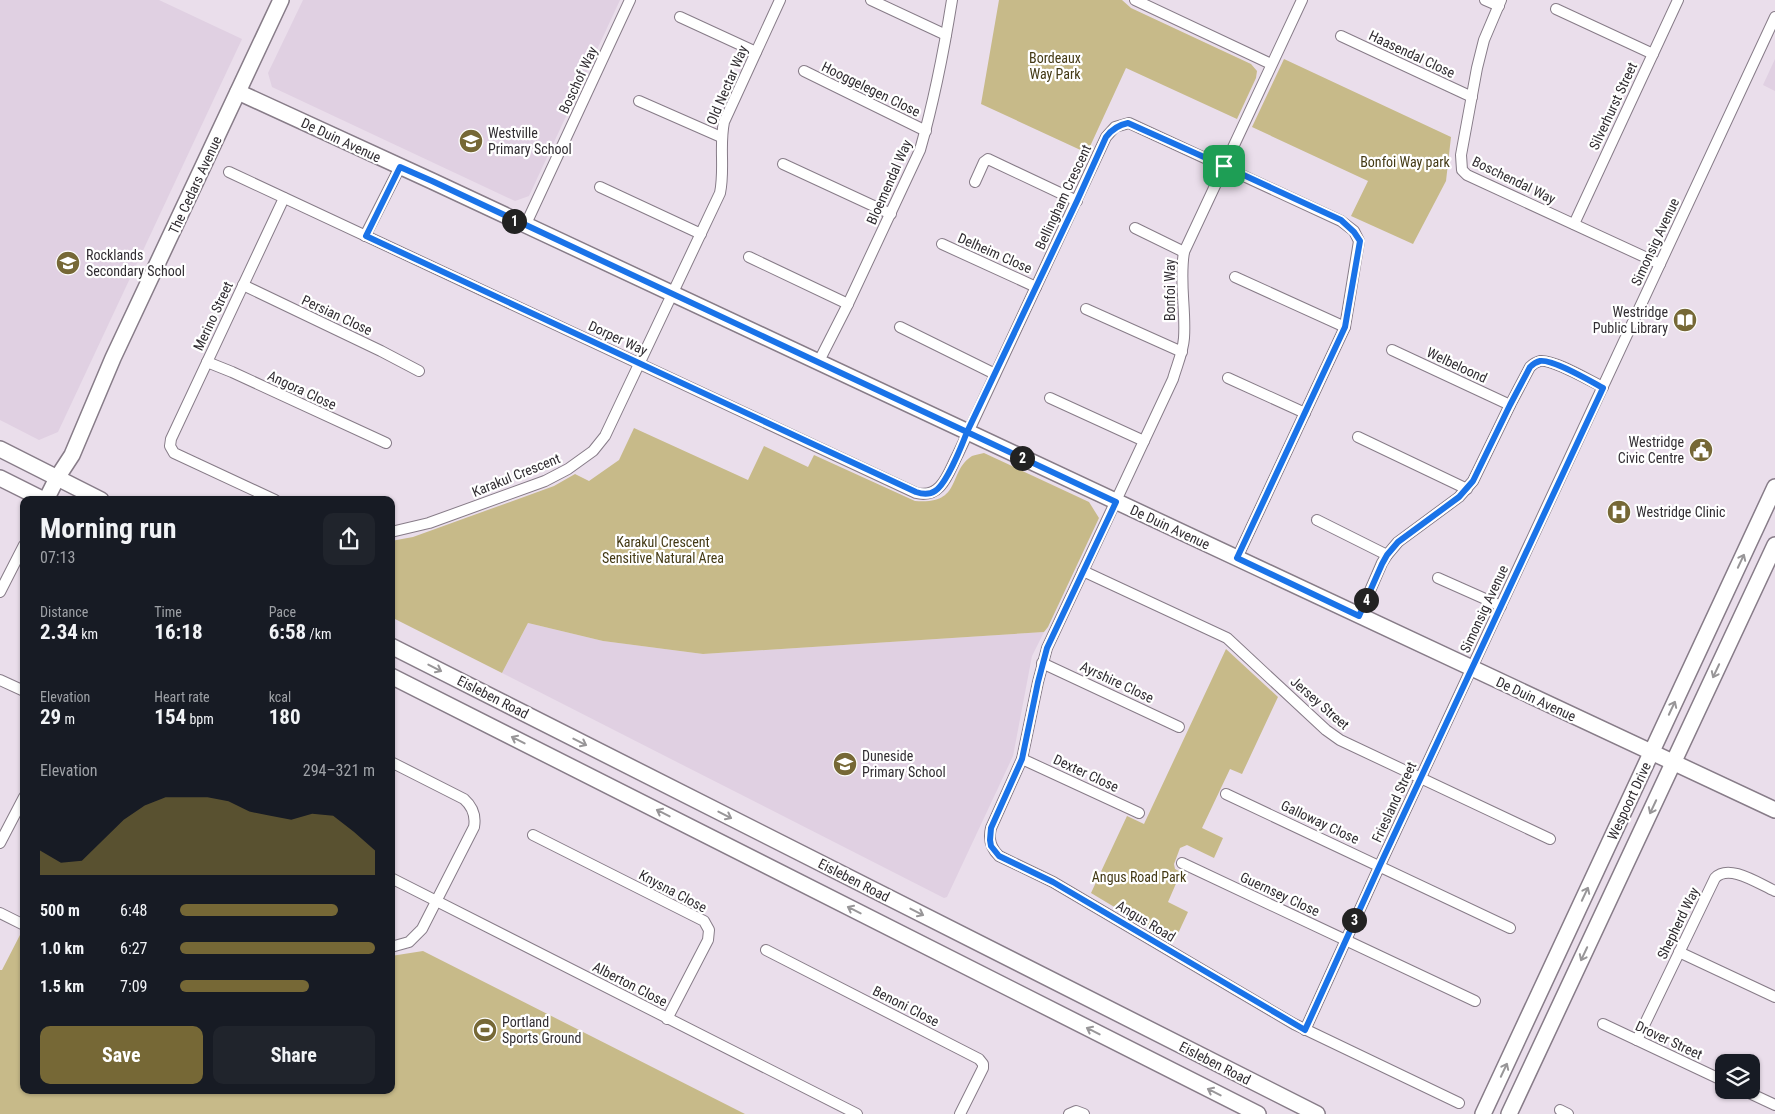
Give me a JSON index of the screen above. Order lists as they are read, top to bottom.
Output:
{
  "streets": {
    "main road": [
      "De Duin Avenue",
      "The Cedars Avenue",
      "Eisleben Road",
      "Wespoort Drive"
    ],
    "street": [
      "Haasendal Close",
      "Boschof Way",
      "Old Nectar Way",
      "Hooggelegen Close",
      "Silverhurst Street",
      "Boschendal Way",
      "Bloemendal Way",
      "Bellingham Crescent",
      "Simonsig Avenue",
      "Delheim Close",
      "Bonfoi Way",
      "Persian Close",
      "Merino Street",
      "Dorper Way",
      "Welbeloond",
      "Angora Close",
      "Karakul Crescent",
      "Ayrshire Close",
      "Jersey Street",
      "Dexter Close",
      "Friesland Street",
      "Galloway Close",
      "Knysna Close",
      "Guernsey Close",
      "Angus Road",
      "Shepherd Way",
      "Alberton Close",
      "Benoni Close",
      "Drover Street"
    ]
  },
  "crossings": [
    ["Haasendal Close", "Boschendal Way"],
    ["Boschof Way", "De Duin Avenue"],
    ["Old Nectar Way", "De Duin Avenue"],
    ["Old Nectar Way", "Karakul Crescent"],
    ["Hooggelegen Close", "Bloemendal Way"],
    ["Silverhurst Street", "Boschendal Way"],
    ["De Duin Avenue", "Bloemendal Way"],
    ["De Duin Avenue", "The Cedars Avenue"],
    ["De Duin Avenue", "Bellingham Crescent"],
    ["De Duin Avenue", "Simonsig Avenue"],
    ["De Duin Avenue", "Bonfoi Way"],
    ["De Duin Avenue", "Dorper Way"],
    ["De Duin Avenue", "Karakul Crescent"],
    ["De Duin Avenue", "Wespoort Drive"],
    ["De Duin Avenue", "Friesland Street"],
    ["De Duin Avenue", "Angus Road"],
    ["Boschendal Way", "Simonsig Avenue"],
    ["Bellingham Crescent", "Delheim Close"],
    ["Bellingham Crescent", "Bonfoi Way"],
    ["Bellingham Crescent", "Dorper Way"],
    ["Simonsig Avenue", "Friesland Street"],
    ["Bonfoi Way", "Angus Road"],
    ["Persian Close", "Merino Street"],
    ["Merino Street", "Dorper Way"],
    ["Merino Street", "Angora Close"],
    ["Dorper Way", "Karakul Crescent"],
    ["Ayrshire Close", "Angus Road"],
    ["Jersey Street", "Friesland Street"],
    ["Jersey Street", "Angus Road"],
    ["Dexter Close", "Angus Road"],
    ["Friesland Street", "Galloway Close"],
    ["Friesland Street", "Guernsey Close"],
    ["Friesland Street", "Angus Road"],
    ["Knysna Close", "Alberton Close"],
    ["Shepherd Way", "Drover Street"]
  ],
  "parks": [
    "Bordeaux Way Park",
    "Bonfoi Way park",
    "Karakul Crescent Sensitive Natural Area",
    "Angus Road Park"
  ],
  "places": {
    "school or university": ["Westville Primary School", "Rocklands Secondary School", "Duneside Primary School"],
    "library": ["Westridge Public Library"],
    "public building": ["Westridge Civic Centre"],
    "hospital": ["Westridge Clinic"],
    "sports": ["Portland Sports Ground"]
  },
  "page": {
    "pins": [
      "1",
      "2",
      "4",
      "3"
    ],
    "heading": ["Morning run", "07:13"],
    "stats": [
      ["Distance", "2.34 km"],
      ["Time", "16:18"],
      ["Pace", "6:58 /km"],
      ["Elevation", "29 m"],
      ["Heart rate", "154 bpm"],
      ["kcal", "180"]
    ],
    "chart": ["Elevation", "294–321 m"],
    "list": [
      {
        "name": "500 m",
        "note": "6:48"
      },
      {
        "name": "1.0 km",
        "note": "6:27"
      },
      {
        "name": "1.5 km",
        "note": "7:09"
      }
    ],
    "buttons": ["Save", "Share"]
  }
}
